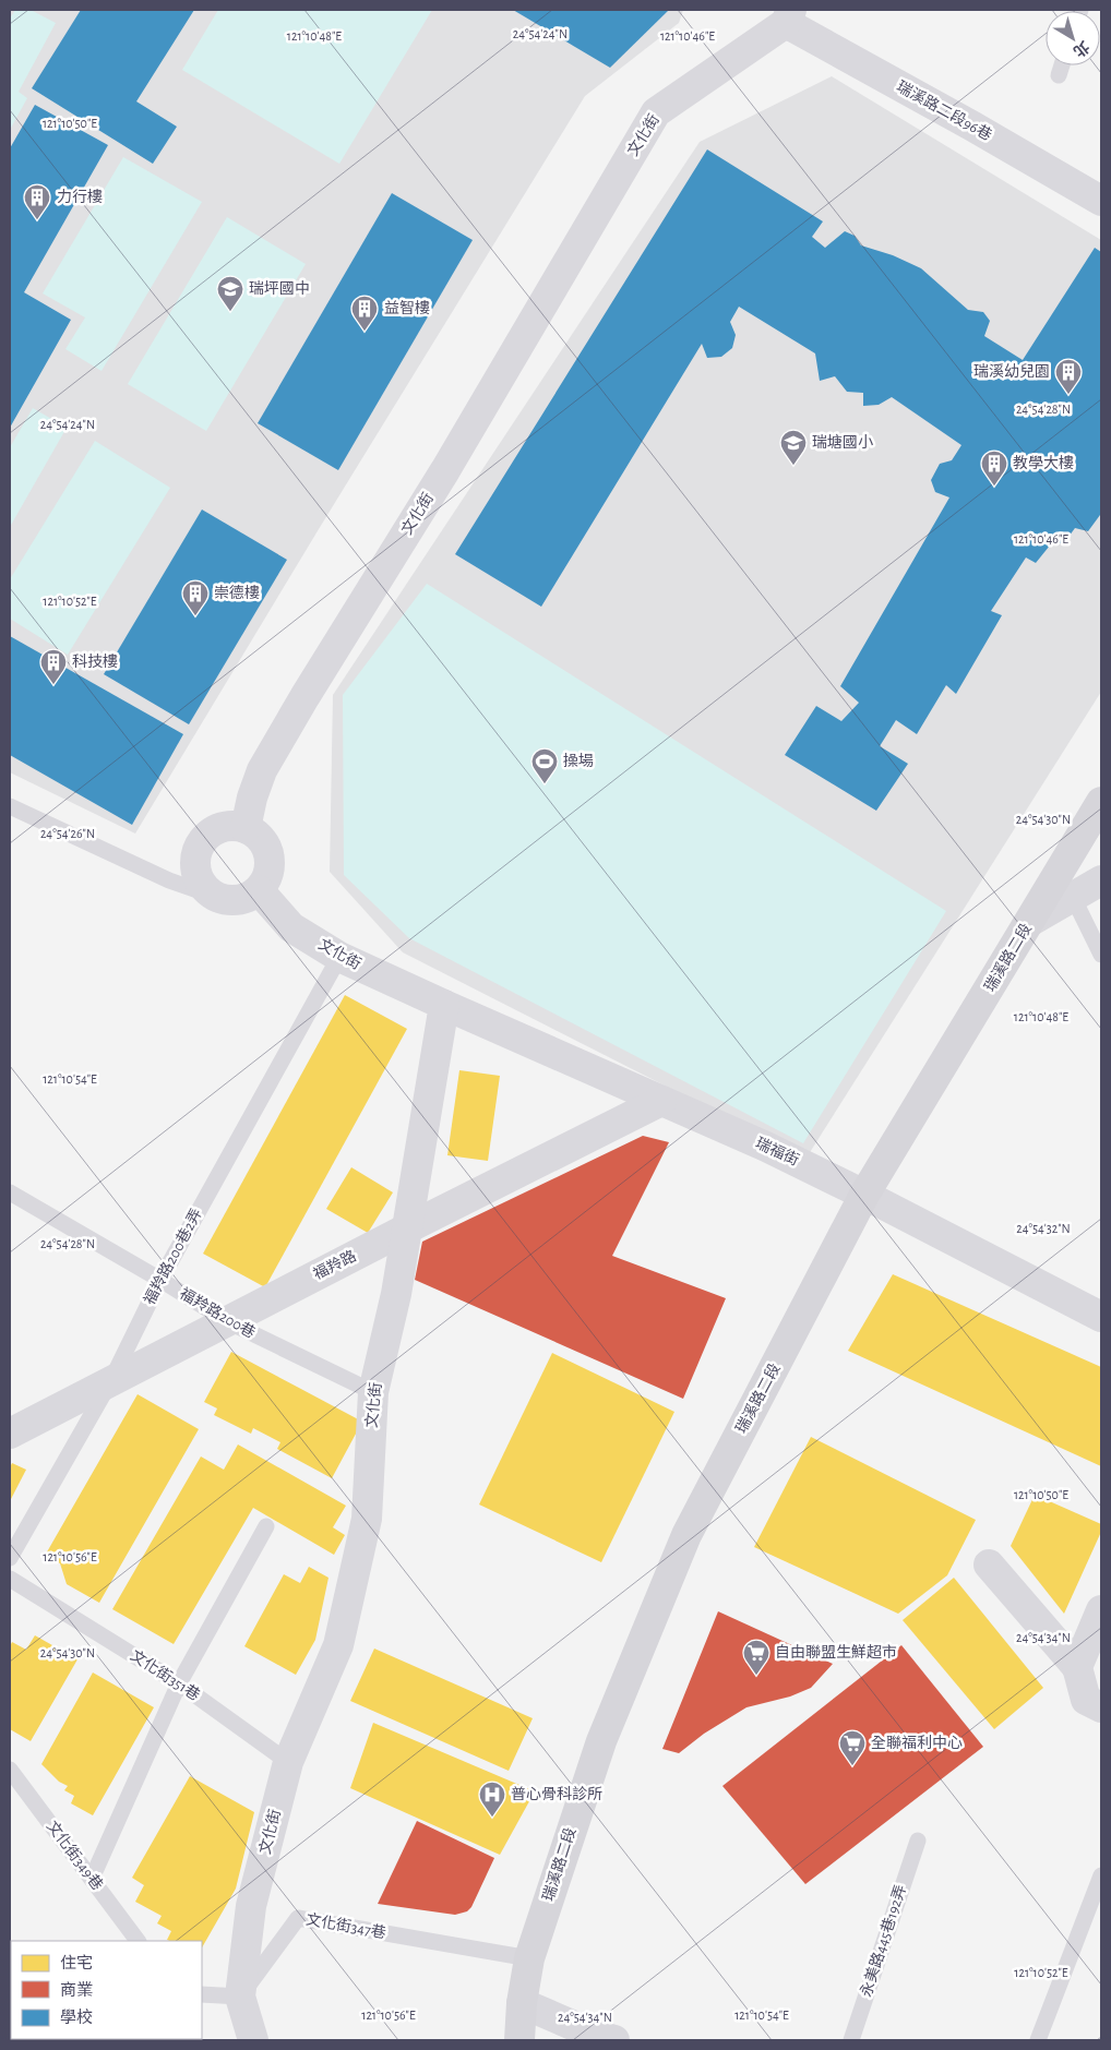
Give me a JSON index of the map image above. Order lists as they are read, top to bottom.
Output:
{
  "streets": {
    "street": [
      "瑞溪路二段96巷",
      "文化街",
      "瑞溪路二段",
      "瑞福街",
      "福羚路"
    ],
    "lane": [
      "福羚路200巷2弄",
      "福羚路200巷",
      "文化街351巷",
      "文化街349巷",
      "文化街347巷",
      "永美路445巷192弄"
    ]
  },
  "crossings": [
    ["瑞溪路二段96巷", "文化街"],
    ["文化街", "瑞福街"],
    ["文化街", "福羚路200巷2弄"],
    ["文化街", "福羚路"],
    ["文化街", "福羚路200巷"],
    ["文化街", "文化街351巷"],
    ["文化街", "文化街347巷"],
    ["瑞溪路二段", "瑞福街"],
    ["瑞溪路二段", "文化街347巷"],
    ["瑞福街", "福羚路"],
    ["福羚路200巷2弄", "福羚路"],
    ["福羚路200巷2弄", "福羚路200巷"],
    ["福羚路", "福羚路200巷"]
  ],
  "places": {
    "building": [
      "力行樓",
      "益智樓",
      "瑞溪幼兒園",
      "教學大樓",
      "崇德樓",
      "科技樓"
    ],
    "school or university": ["瑞坪國中", "瑞塘國小"],
    "sports": ["操場"],
    "supermarket": ["自由聯盟生鮮超市", "全聯福利中心"],
    "hospital": ["普心骨科診所"]
  },
  "legend": ["住宅", "商業", "學校"],
  "north": "bottom right",
  "coordinates": [
    "24°54'24\"N",
    "121°10'48\"E",
    "121°10'46\"E",
    "121°10'50\"E",
    "24°54'28\"N",
    "121°10'52\"E",
    "24°54'30\"N",
    "24°54'26\"N",
    "121°10'54\"E",
    "24°54'32\"N",
    "121°10'56\"E",
    "24°54'34\"N"
  ]
}
